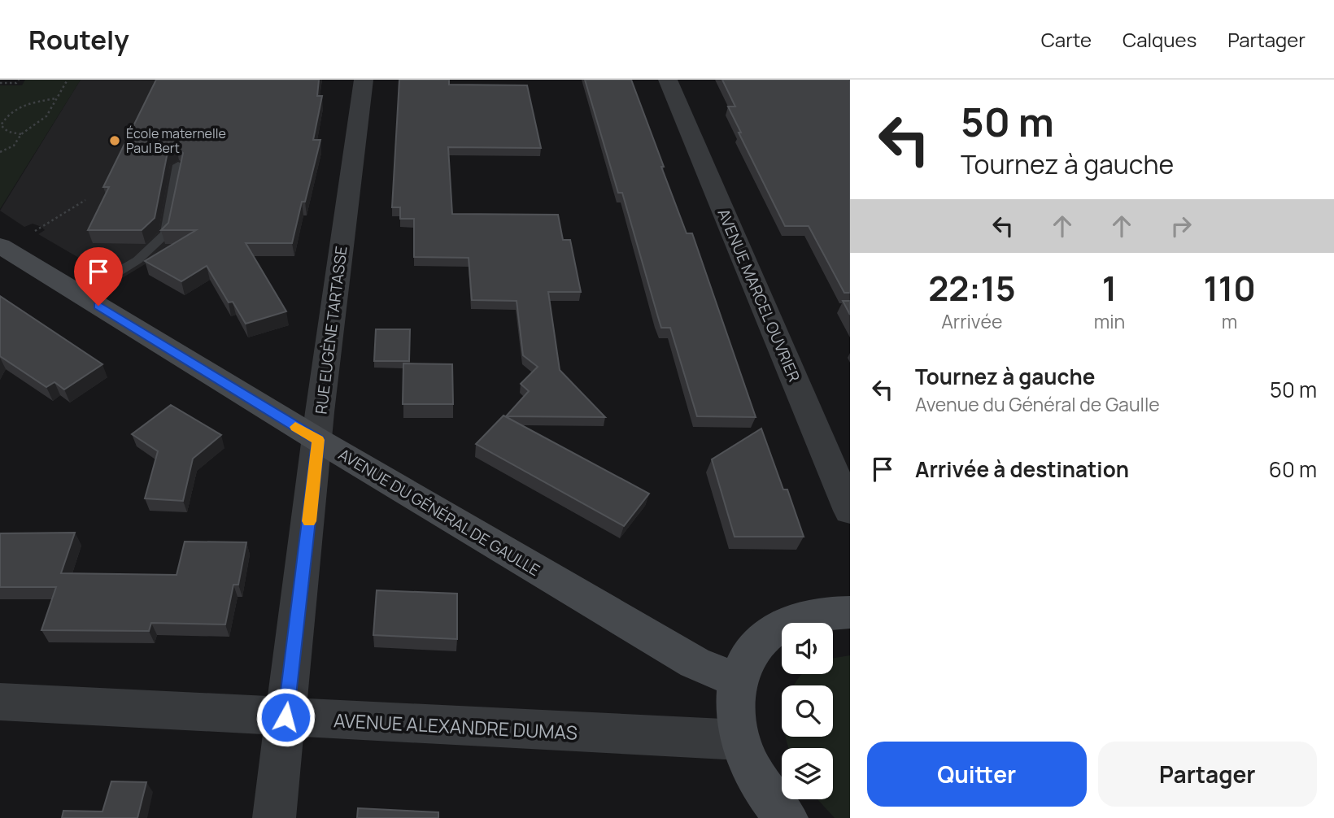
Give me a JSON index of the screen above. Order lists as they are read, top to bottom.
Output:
{
  "streets": {
    "street": [
      "AVENUE MARCEL OUVRIER",
      "RUE EUGÈNE TARTASSE",
      "AVENUE DU GÉNÉRAL DE GAULLE",
      "AVENUE ALEXANDRE DUMAS"
    ]
  },
  "crossings": [
    ["RUE EUGÈNE TARTASSE", "AVENUE DU GÉNÉRAL DE GAULLE"],
    ["RUE EUGÈNE TARTASSE", "AVENUE ALEXANDRE DUMAS"]
  ],
  "places": ["École maternelle Paul Bert"],
  "page": {
    "header": "Routely",
    "nav": ["Carte", "Calques", "Partager"],
    "turn": ["50 m", "Tournez à gauche"],
    "eta": [
      "22:15",
      "Arrivée",
      "1",
      "min",
      "110",
      "m"
    ],
    "list": [
      {
        "name": "Tournez à gauche",
        "note": "Avenue du Général de Gaulle",
        "value": "50 m"
      },
      {
        "name": "Arrivée à destination",
        "value": "60 m"
      }
    ],
    "buttons": ["Quitter", "Partager"]
  }
}
